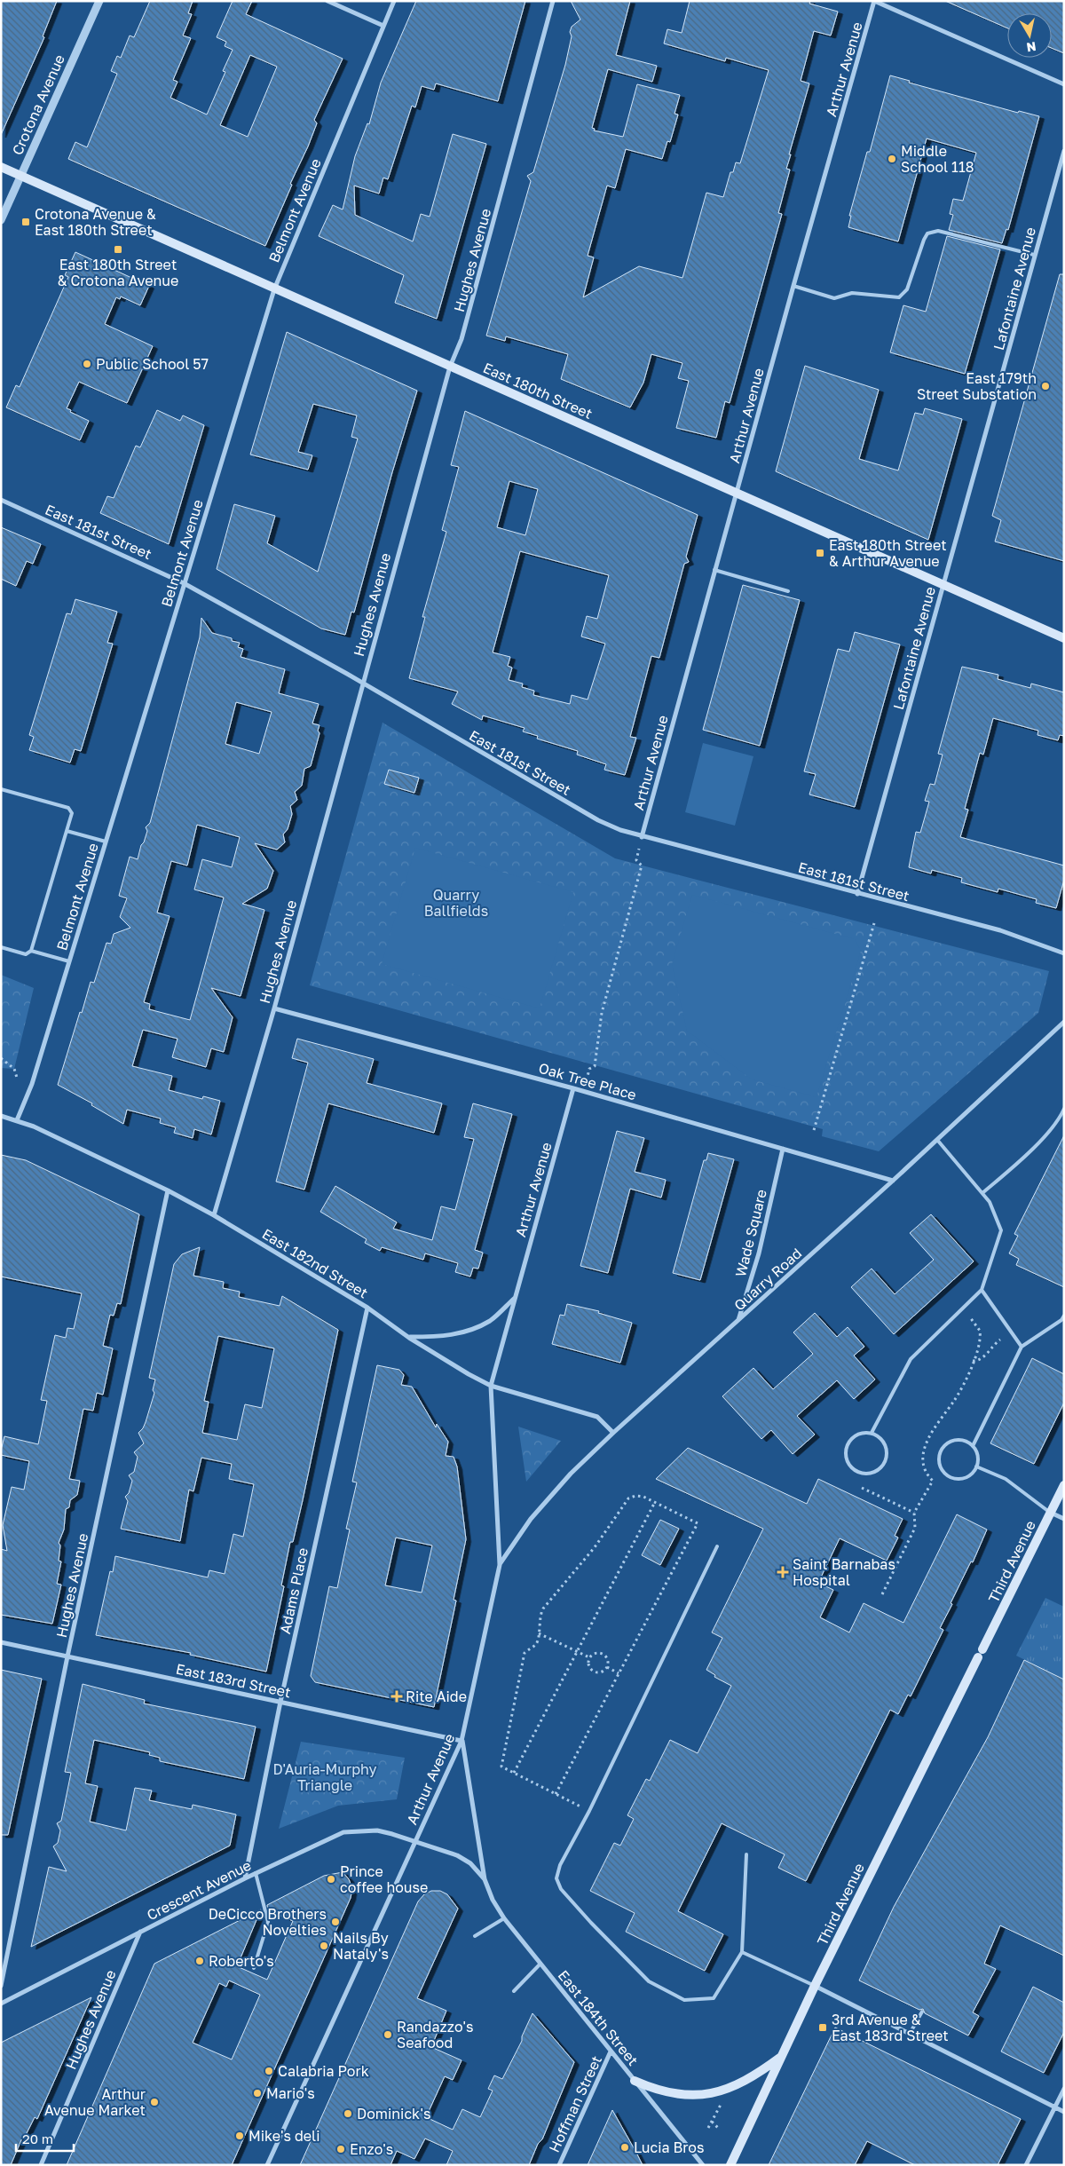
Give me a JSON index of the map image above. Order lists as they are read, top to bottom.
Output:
{
  "streets": {
    "main road": ["East 180th Street", "Third Avenue"],
    "street": [
      "Arthur Avenue",
      "Crotona Avenue",
      "Belmont Avenue",
      "Hughes Avenue",
      "Lafontaine Avenue",
      "East 181st Street",
      "Oak Tree Place",
      "Wade Square",
      "East 182nd Street",
      "Quarry Road",
      "Adams Place",
      "East 183rd Street",
      "Crescent Avenue",
      "East 184th Street",
      "Hoffman Street"
    ]
  },
  "crossings": [
    ["Arthur Avenue", "East 180th Street"],
    ["Arthur Avenue", "East 181st Street"],
    ["Arthur Avenue", "Oak Tree Place"],
    ["Arthur Avenue", "East 182nd Street"],
    ["Arthur Avenue", "Quarry Road"],
    ["Arthur Avenue", "East 183rd Street"],
    ["Arthur Avenue", "Crescent Avenue"],
    ["Arthur Avenue", "East 184th Street"],
    ["Crotona Avenue", "East 180th Street"],
    ["Belmont Avenue", "East 180th Street"],
    ["Belmont Avenue", "East 181st Street"],
    ["Belmont Avenue", "East 182nd Street"],
    ["Hughes Avenue", "East 180th Street"],
    ["Hughes Avenue", "East 181st Street"],
    ["Hughes Avenue", "Oak Tree Place"],
    ["Hughes Avenue", "East 182nd Street"],
    ["Hughes Avenue", "East 183rd Street"],
    ["Hughes Avenue", "Crescent Avenue"],
    ["Lafontaine Avenue", "East 180th Street"],
    ["Lafontaine Avenue", "East 181st Street"],
    ["Oak Tree Place", "Wade Square"],
    ["Oak Tree Place", "Quarry Road"],
    ["Wade Square", "Quarry Road"],
    ["East 182nd Street", "Quarry Road"],
    ["East 182nd Street", "Adams Place"],
    ["Adams Place", "East 183rd Street"],
    ["Adams Place", "Crescent Avenue"],
    ["East 183rd Street", "East 184th Street"],
    ["Crescent Avenue", "East 184th Street"],
    ["East 184th Street", "Hoffman Street"]
  ],
  "parks": ["Quarry Ballfields", "D'Auria-Murphy Triangle"],
  "places": {
    "other": [
      "Middle School 118",
      "Public School 57",
      "East 179th Street Substation",
      "Prince coffee house",
      "DeCicco Brothers Novelties",
      "Nails By Nataly's",
      "Roberto's",
      "Randazzo's Seafood",
      "Calabria Pork",
      "Mario's",
      "Arthur Avenue Market",
      "Dominick's",
      "Mike's deli",
      "Lucia Bros",
      "Enzo's"
    ],
    "transit": [
      "Crotona Avenue & East 180th Street",
      "East 180th Street & Crotona Avenue",
      "East 180th Street & Arthur Avenue",
      "3rd Avenue & East 183rd Street"
    ],
    "health": ["Saint Barnabas Hospital", "Rite Aide"]
  },
  "scale_bar": "20 m",
  "north": "bottom"
}
